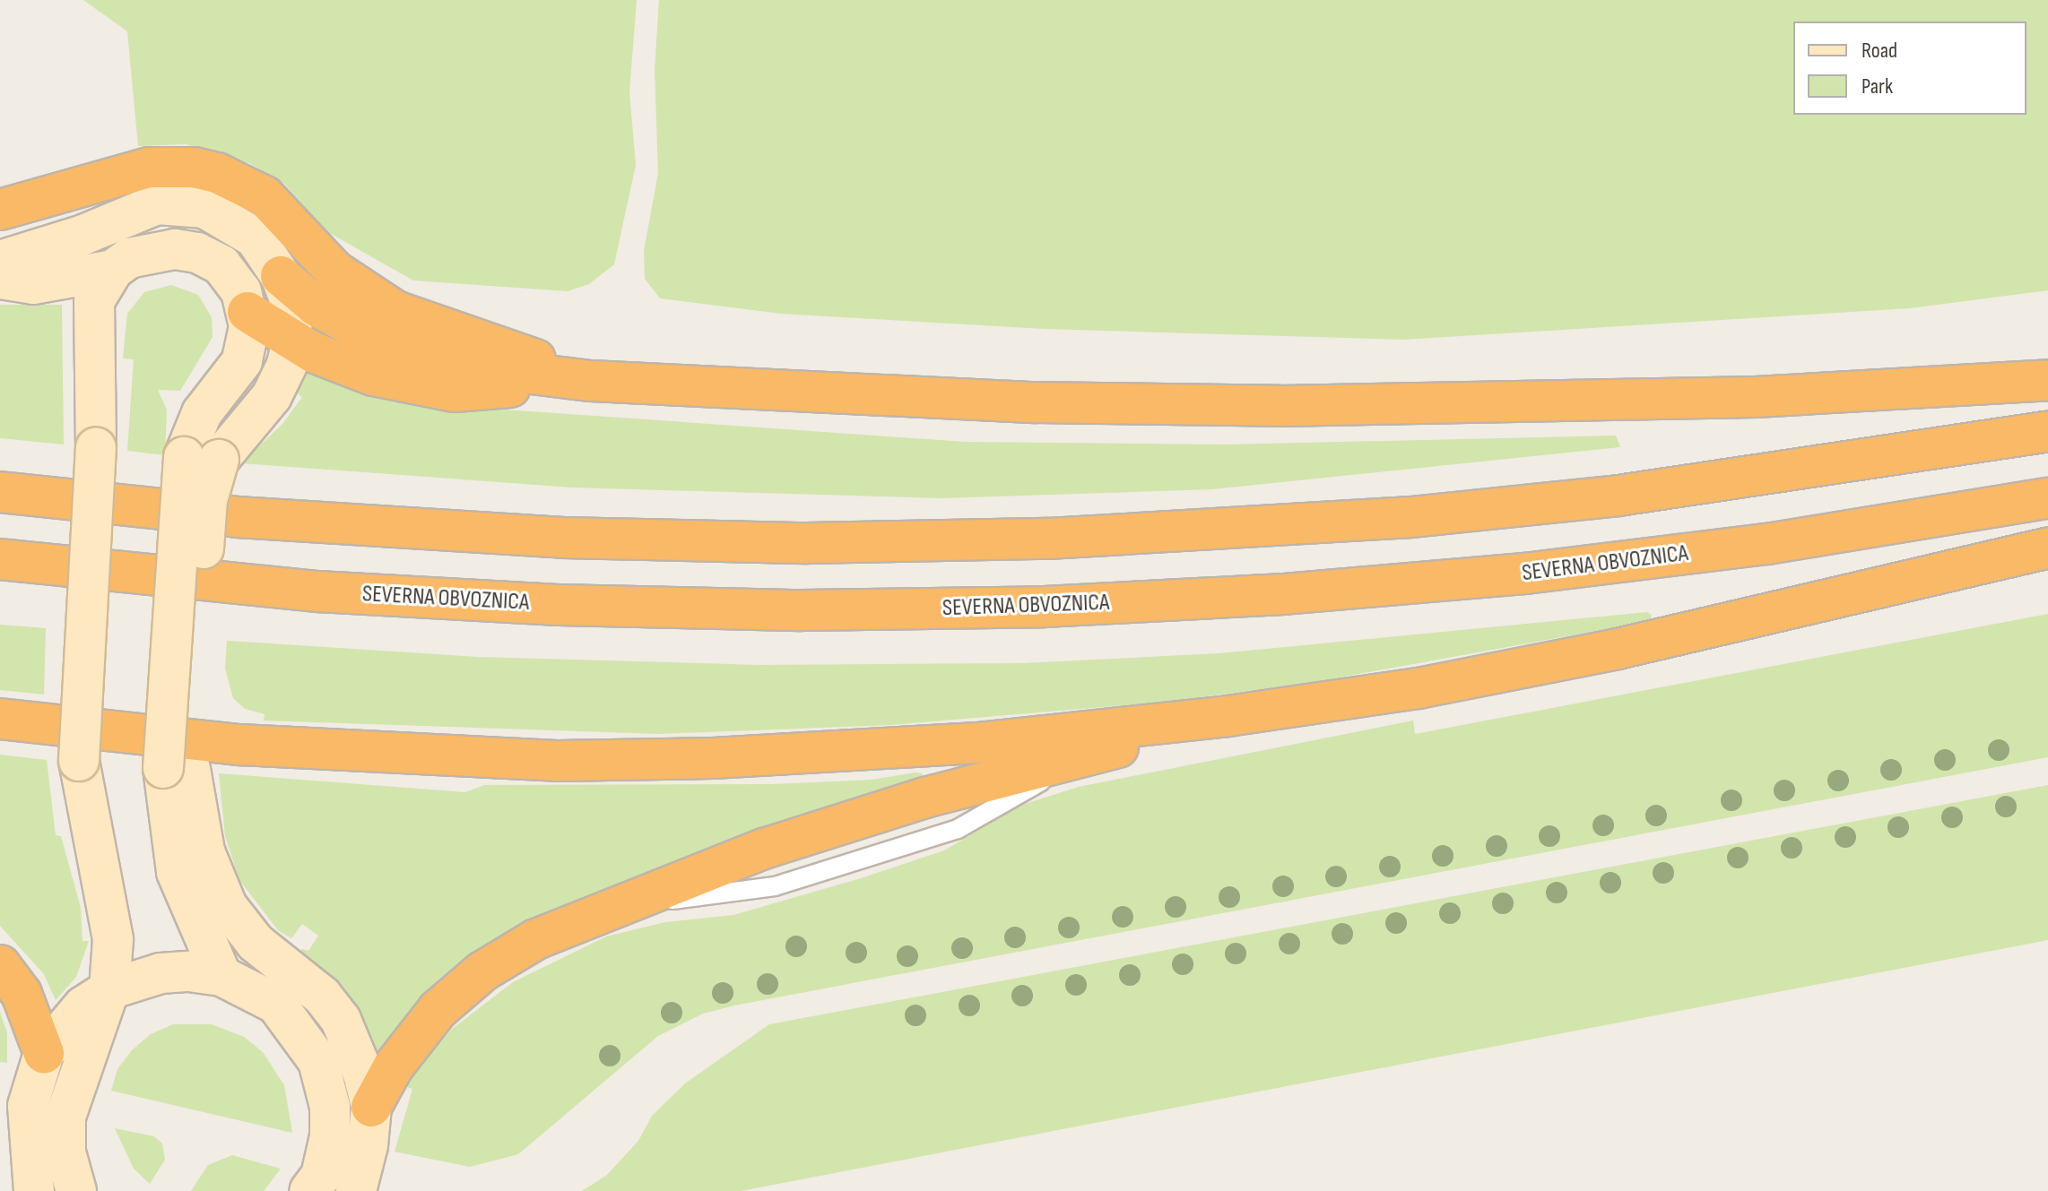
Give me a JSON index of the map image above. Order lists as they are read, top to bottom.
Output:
{
  "streets": {
    "highway": ["SEVERNA OBVOZNICA"]
  },
  "legend": ["Road", "Park"]
}
